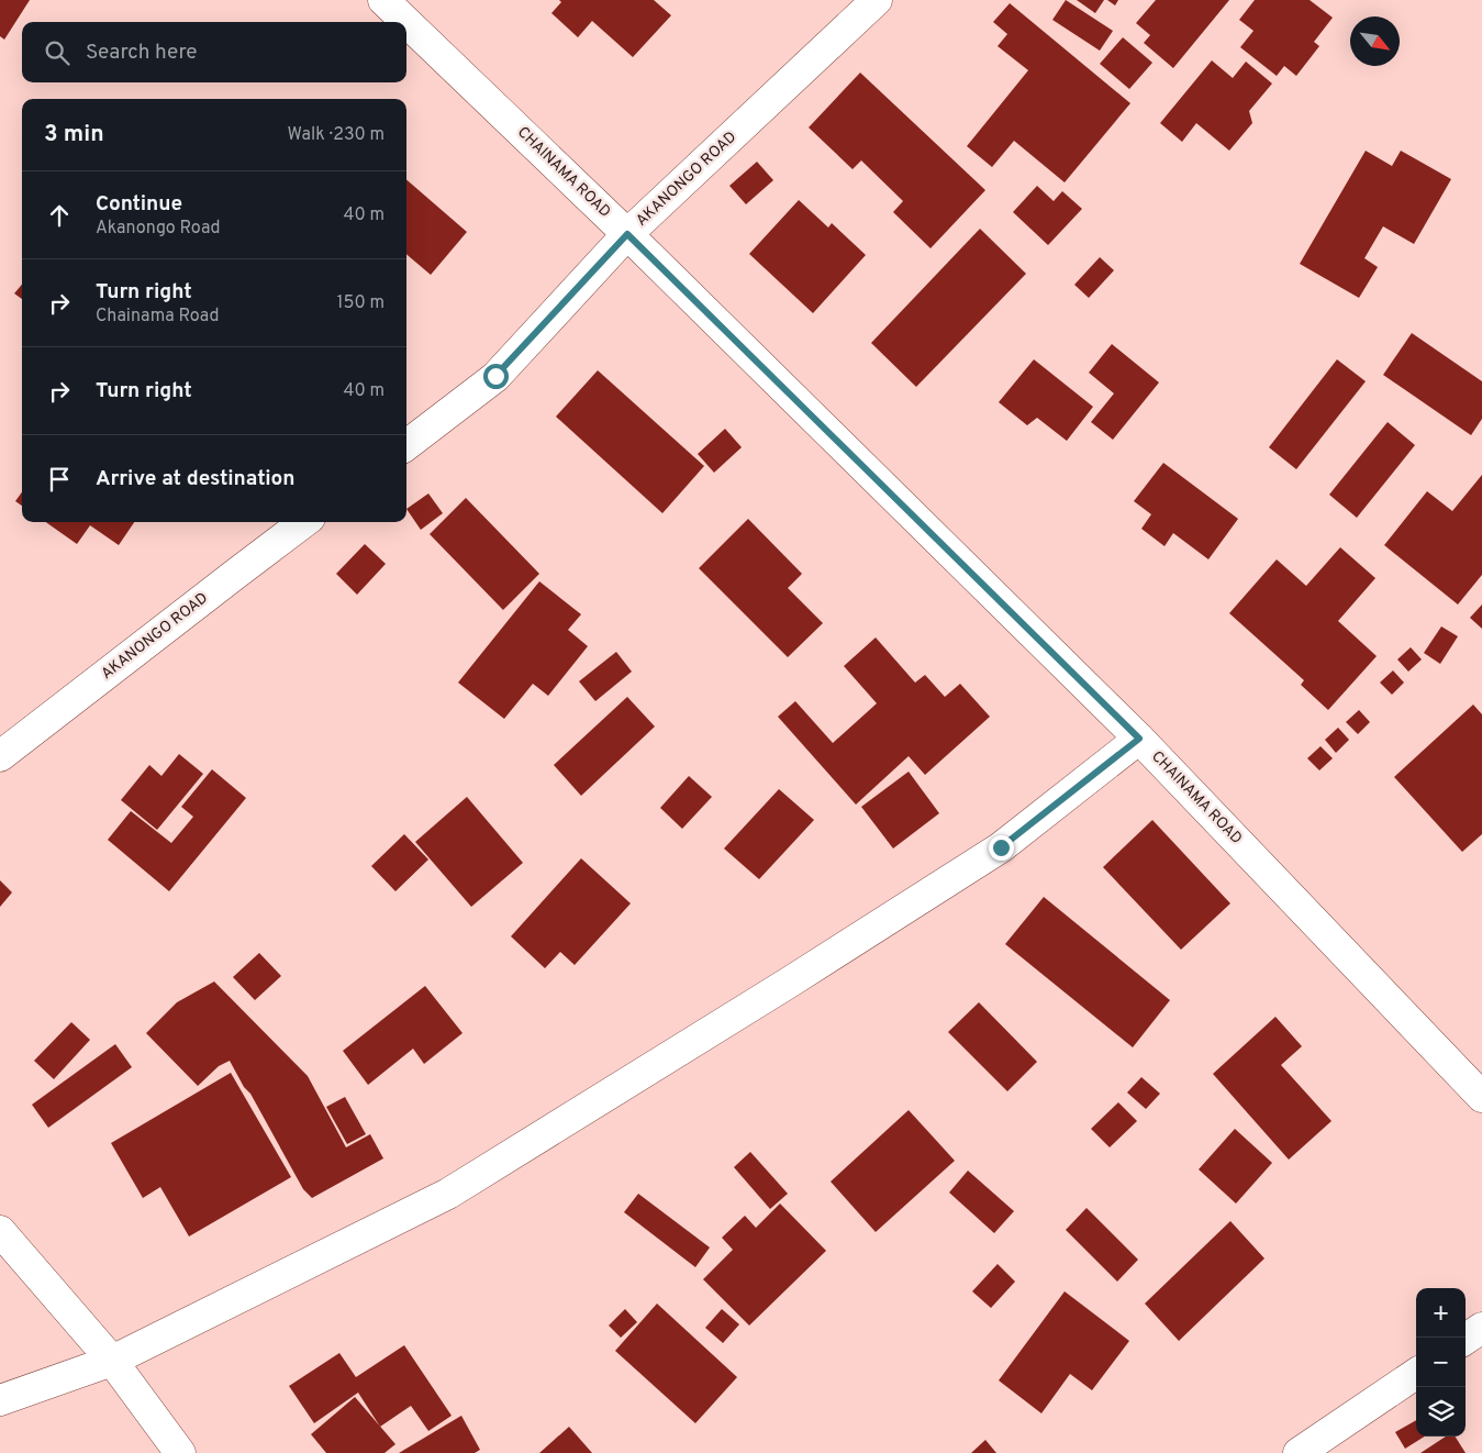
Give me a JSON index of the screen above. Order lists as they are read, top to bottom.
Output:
{
  "streets": {
    "street": ["CHAINAMA ROAD", "AKANONGO ROAD"]
  },
  "crossings": [
    ["CHAINAMA ROAD", "AKANONGO ROAD"]
  ],
  "north": "bottom right",
  "page": {
    "search": "Search here",
    "heading": ["3 min", "Walk · 230 m"],
    "list": [
      ["Continue", "Akanongo Road", "40 m"],
      ["Turn right", "Chainama Road", "150 m"],
      ["Turn right", "40 m"],
      "Arrive at destination"
    ],
    "map_buttons": ["+", "−"]
  }
}
